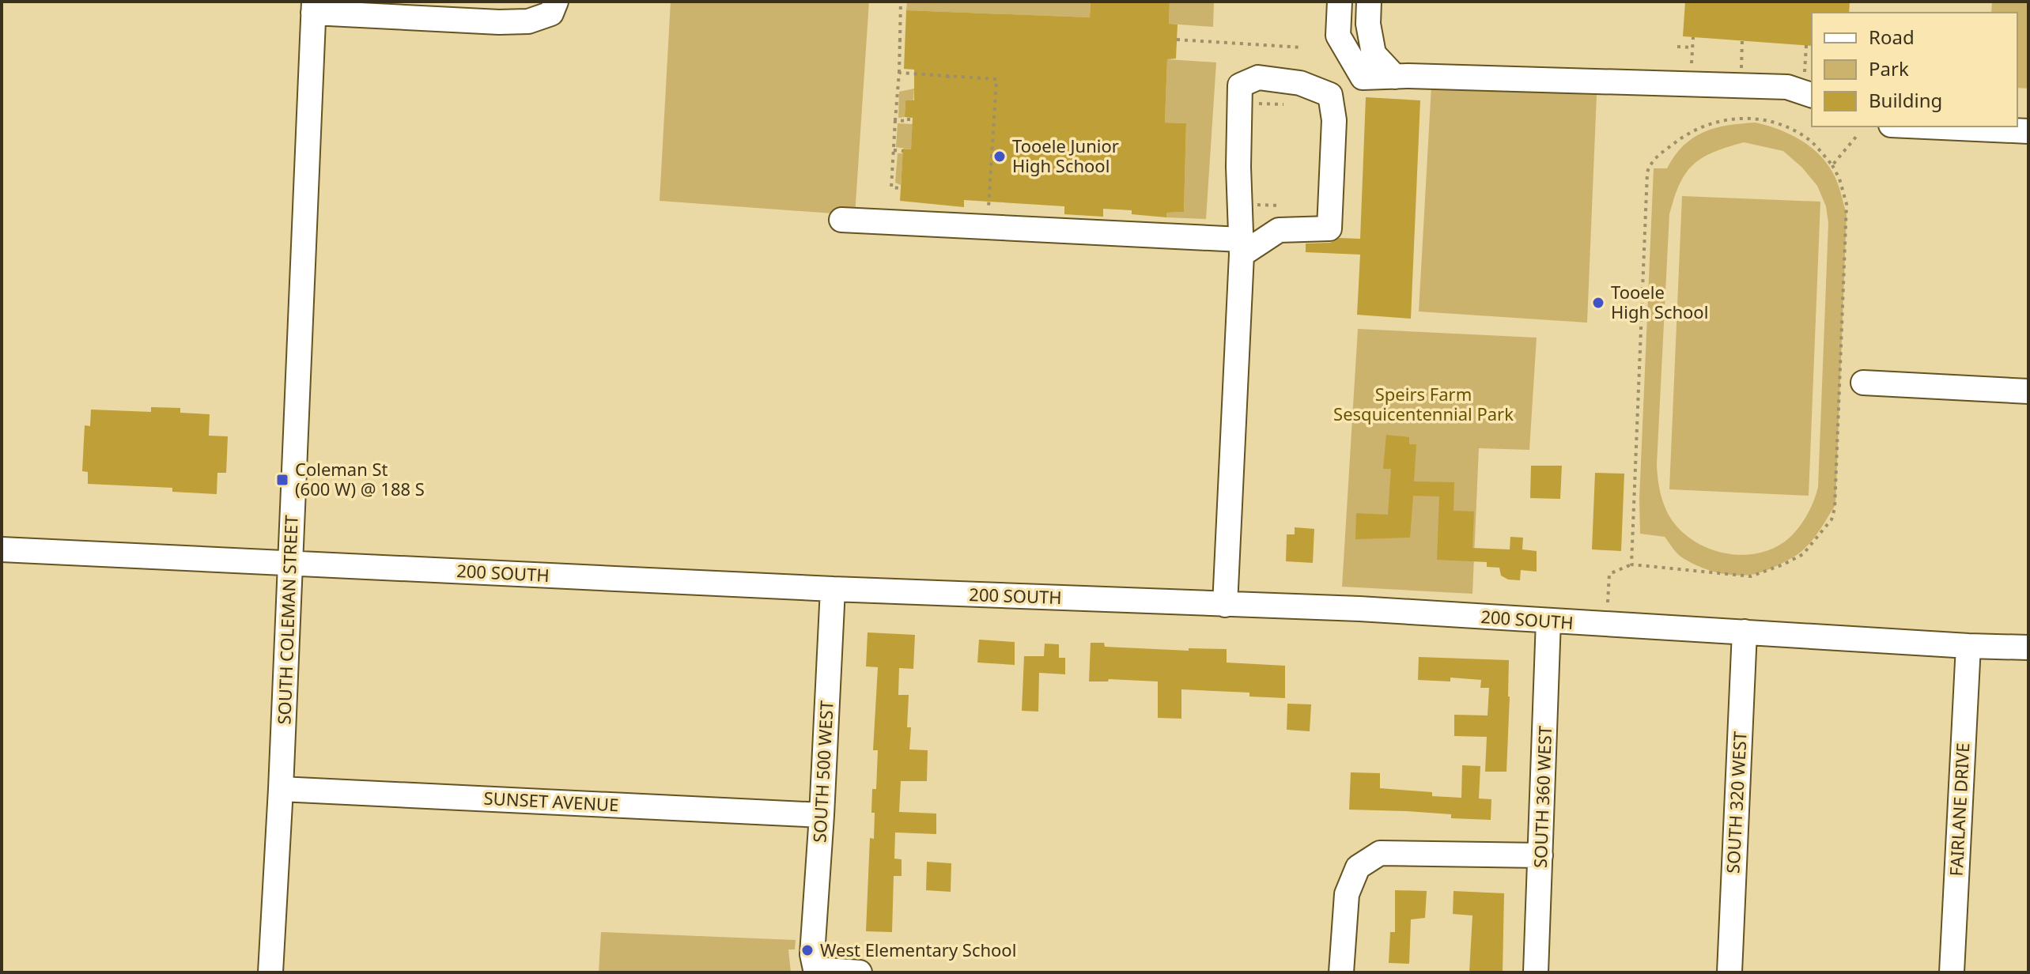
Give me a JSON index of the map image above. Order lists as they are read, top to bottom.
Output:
{
  "streets": {
    "street": [
      "200 SOUTH",
      "SOUTH COLEMAN STREET",
      "SOUTH 500 WEST",
      "SOUTH 360 WEST",
      "SUNSET AVENUE",
      "SOUTH 320 WEST",
      "FAIRLANE DRIVE"
    ]
  },
  "crossings": [
    ["200 SOUTH", "SOUTH COLEMAN STREET"],
    ["200 SOUTH", "SOUTH 500 WEST"],
    ["200 SOUTH", "SOUTH 360 WEST"],
    ["200 SOUTH", "SOUTH 320 WEST"],
    ["200 SOUTH", "FAIRLANE DRIVE"],
    ["SOUTH COLEMAN STREET", "SUNSET AVENUE"],
    ["SOUTH 500 WEST", "SUNSET AVENUE"]
  ],
  "parks": ["Speirs Farm Sesquicentennial Park"],
  "places": {
    "other": ["Tooele Junior High School", "Tooele High School", "West Elementary School"],
    "transit": ["Coleman St (600 W) @ 188 S"]
  },
  "legend": ["Road", "Park", "Building"]
}
